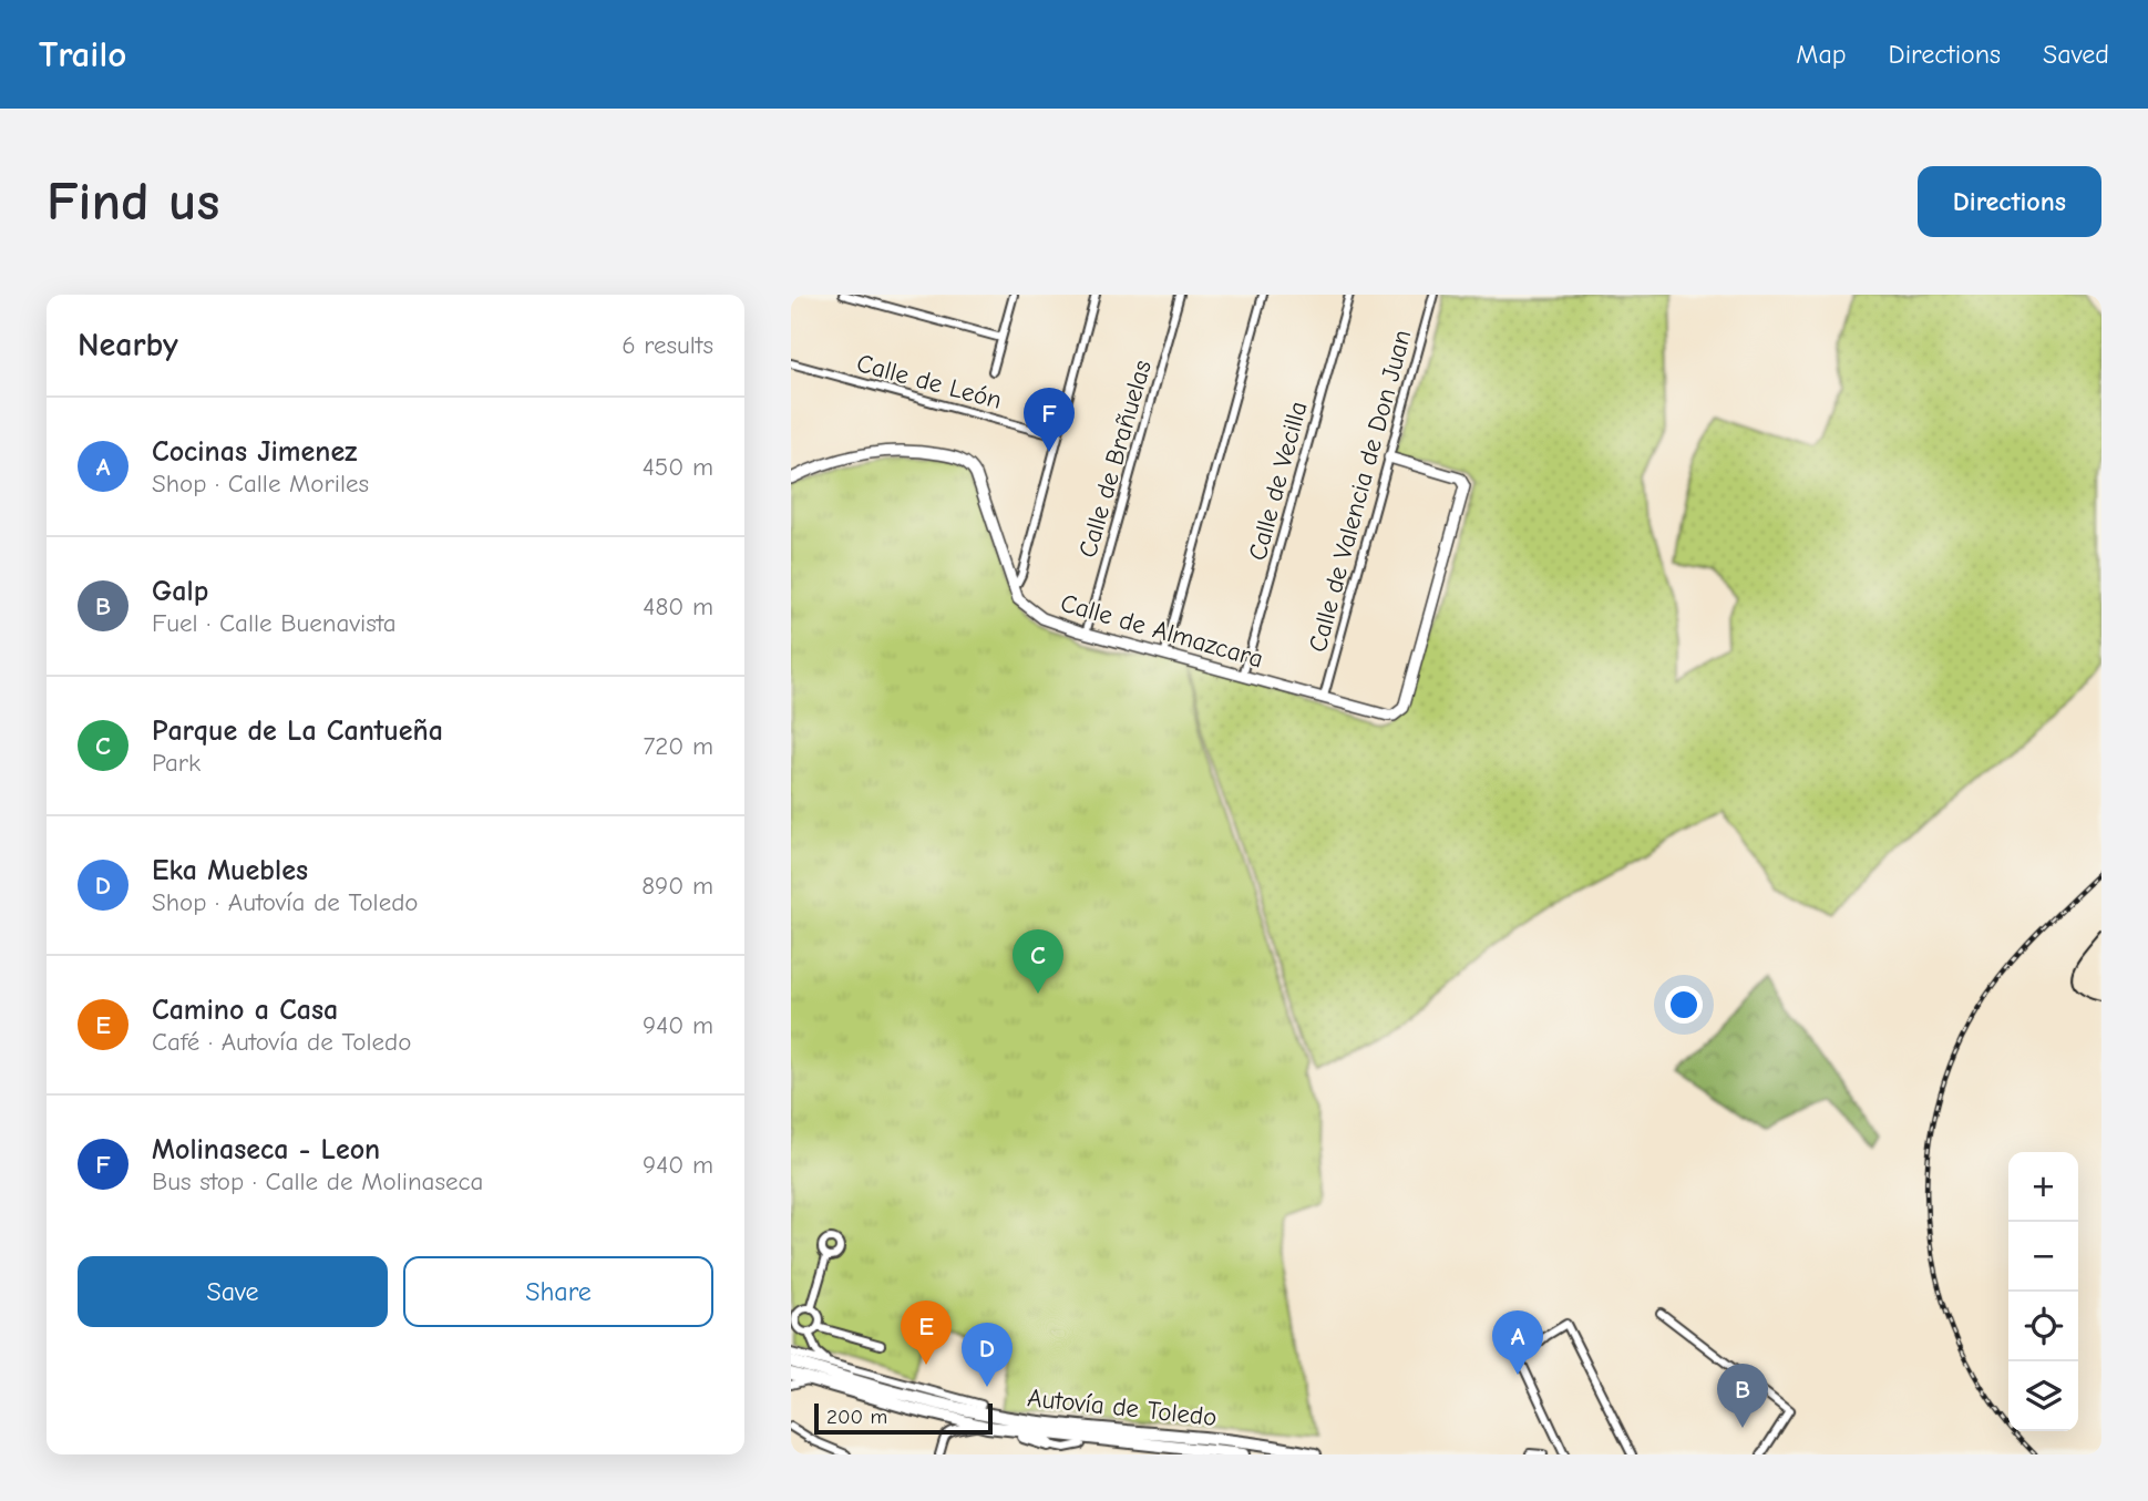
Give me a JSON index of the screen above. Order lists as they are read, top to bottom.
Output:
{
  "streets": {
    "highway": ["Autovía de Toledo"],
    "street": [
      "Calle de León",
      "Calle de Brañuelas",
      "Calle de Vecilla",
      "Calle de Valencia de Don Juan",
      "Calle de Almazcara"
    ]
  },
  "crossings": [
    ["Calle de Brañuelas", "Calle de Almazcara"],
    ["Calle de Vecilla", "Calle de Almazcara"],
    ["Calle de Valencia de Don Juan", "Calle de Almazcara"]
  ],
  "scale_bar": "200 m",
  "page": {
    "header": "Trailo",
    "nav": ["Map", "Directions", "Saved"],
    "buttons": [
      "Directions",
      ["Save", "Share"]
    ],
    "title": "Find us",
    "heading": ["Nearby", "6 results"],
    "pins": [
      "F",
      "C",
      "E",
      "A",
      "D",
      "B"
    ],
    "list": [
      {
        "mark": "A",
        "name": "Cocinas Jimenez",
        "note": "Shop · Calle Moriles",
        "value": "450 m"
      },
      {
        "mark": "B",
        "name": "Galp",
        "note": "Fuel · Calle Buenavista",
        "value": "480 m"
      },
      {
        "mark": "C",
        "name": "Parque de La Cantueña",
        "note": "Park",
        "value": "720 m"
      },
      {
        "mark": "D",
        "name": "Eka Muebles",
        "note": "Shop · Autovía de Toledo",
        "value": "890 m"
      },
      {
        "mark": "E",
        "name": "Camino a Casa",
        "note": "Café · Autovía de Toledo",
        "value": "940 m"
      },
      {
        "mark": "F",
        "name": "Molinaseca - Leon",
        "note": "Bus stop · Calle de Molinaseca",
        "value": "940 m"
      }
    ],
    "map_buttons": ["+", "−"],
    "scale": "200 m"
  }
}
